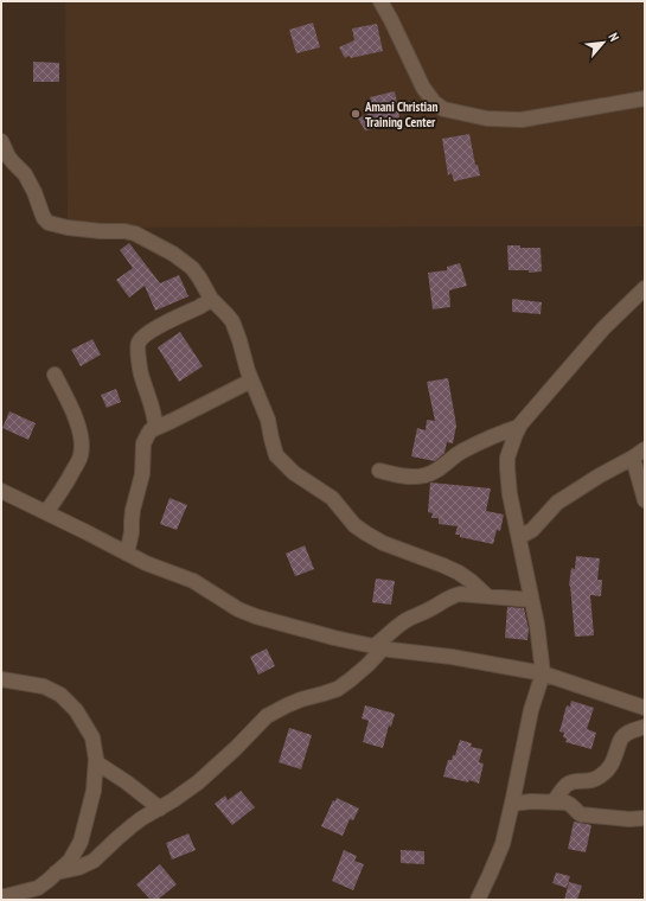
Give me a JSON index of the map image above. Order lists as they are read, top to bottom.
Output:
{
  "places": ["Amani Christian Training Center"],
  "north": "top right"
}
